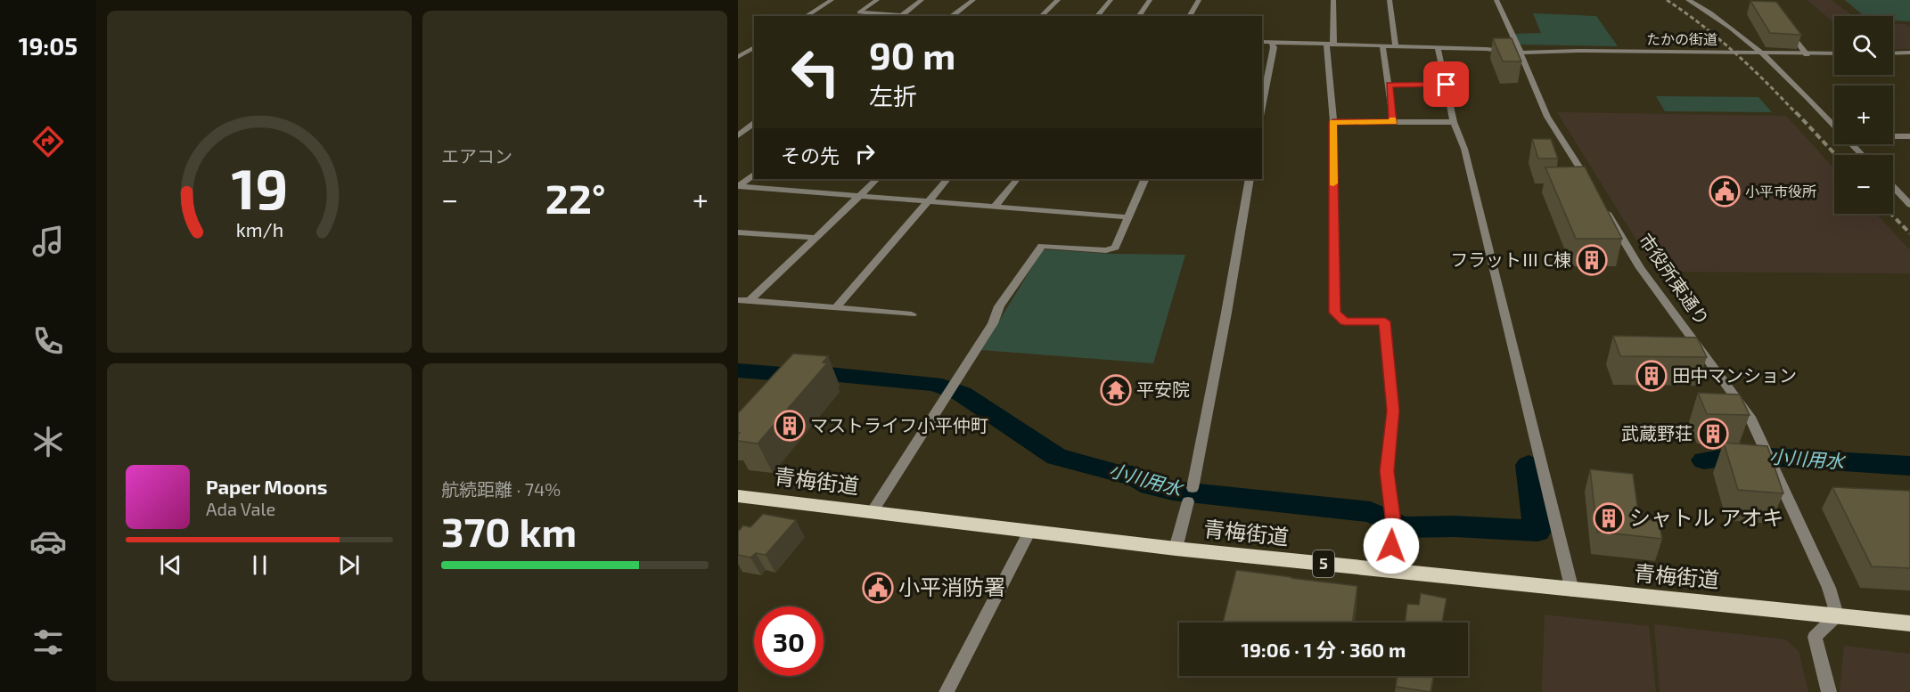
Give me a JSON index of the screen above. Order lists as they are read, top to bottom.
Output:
{
  "streets": {
    "main road": ["青梅街道", "5"],
    "street": ["たかの街道", "市役所東通り"]
  },
  "crossings": [
    ["市役所東通り", "青梅街道"]
  ],
  "water": ["小川用水"],
  "places": {
    "public building": ["小平市役所", "小平消防署"],
    "building": [
      "フラットⅢ C棟",
      "田中マンション",
      "マストライフ小平仲町",
      "武蔵野荘",
      "シャトル アオキ"
    ],
    "temple": ["平安院"]
  },
  "page": {
    "tabs": "19:05",
    "tile": [
      "エアコン",
      ["航続距離 · 74%", "370 km"]
    ],
    "map_buttons": ["+", "−"],
    "turn": ["90 m", "左折"],
    "then": "その先",
    "heat": ["−", "22°", "+"],
    "song": ["Paper Moons", "Ada Vale"],
    "limit": "30",
    "trip": "19:06 · 1 分 · 360 m",
    "gauge": ["19", "km/h"]
  }
}
